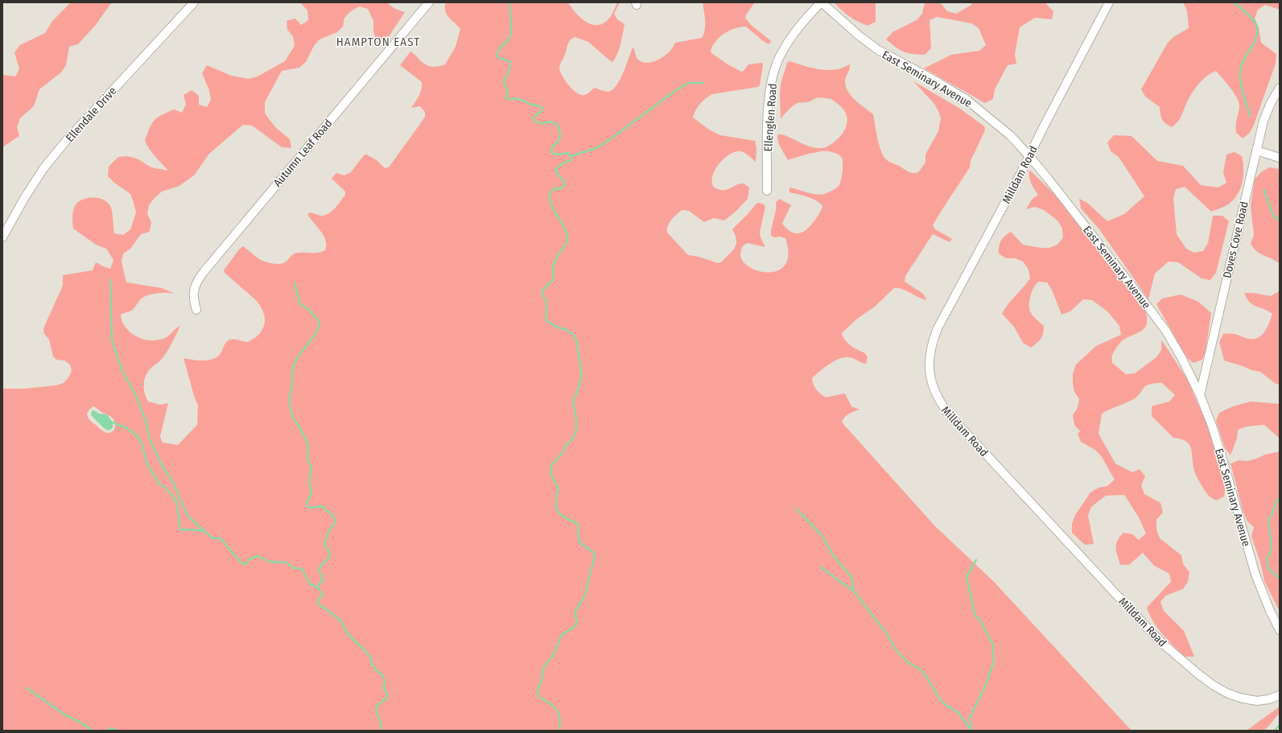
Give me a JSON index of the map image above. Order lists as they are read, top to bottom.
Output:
{
  "streets": {
    "street": [
      "East Seminary Avenue",
      "Ellendale Drive",
      "Ellenglen Road",
      "Autumn Leaf Road",
      "Milldam Road",
      "Doves Cove Road"
    ]
  },
  "crossings": [
    ["East Seminary Avenue", "Ellenglen Road"],
    ["East Seminary Avenue", "Milldam Road"],
    ["East Seminary Avenue", "Doves Cove Road"]
  ],
  "districts": ["HAMPTON EAST"]
}
